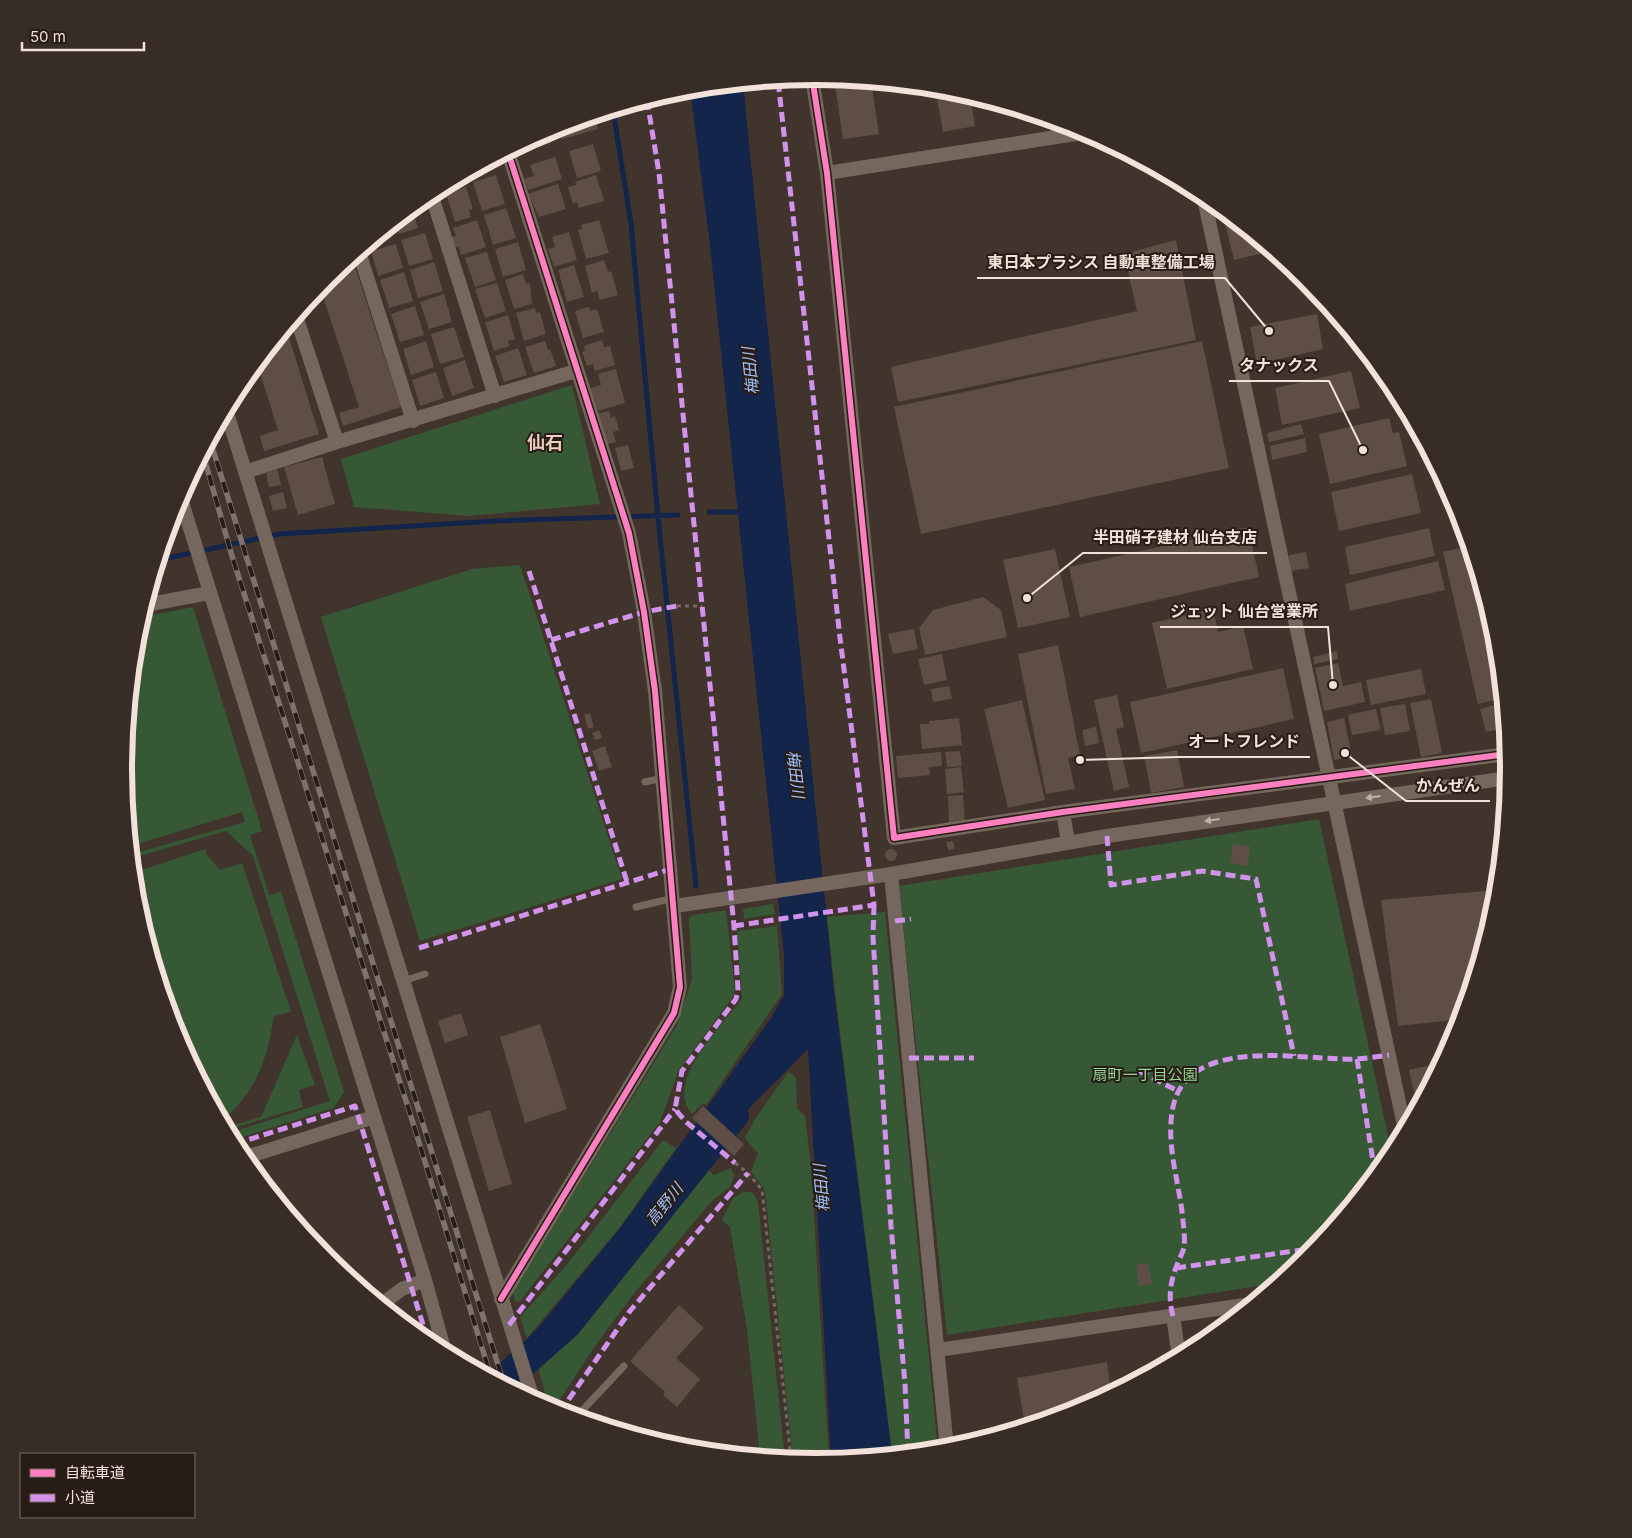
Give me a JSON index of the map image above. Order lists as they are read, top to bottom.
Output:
{
  "districts": ["仙石"],
  "water": ["梅田川", "高野川"],
  "parks": ["扇町一丁目公園"],
  "places": [
    "東日本プラシス 自動車整備工場",
    "タナックス",
    "半田硝子建材 仙台支店",
    "ジェット 仙台営業所",
    "かんぜん",
    "オートフレンド"
  ],
  "legend": ["自転車道", "小道"],
  "scale_bar": "50 m"
}
